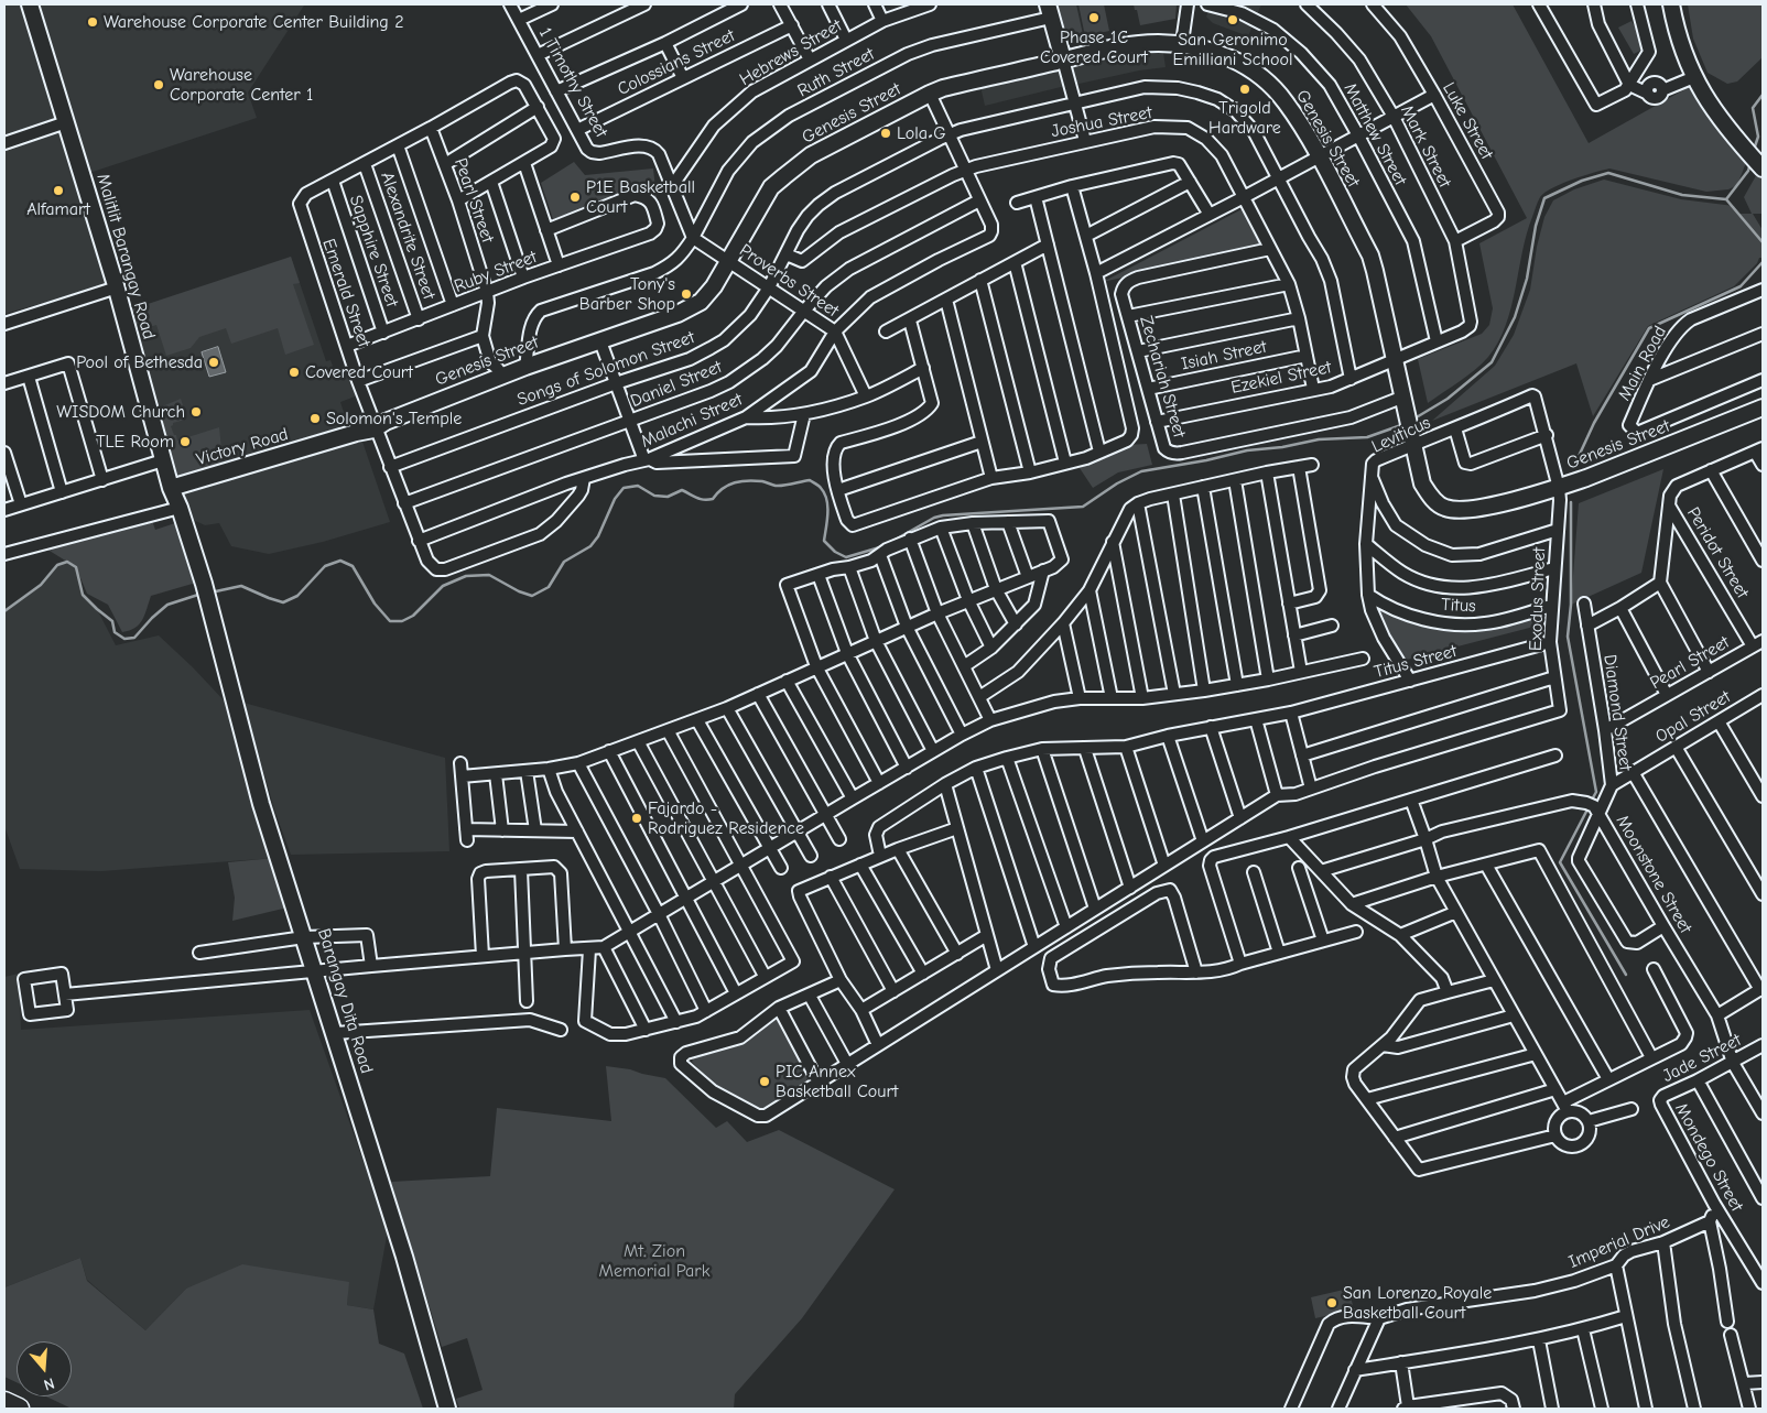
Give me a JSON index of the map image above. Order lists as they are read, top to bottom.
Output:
{
  "streets": {
    "street": [
      "Hebrews Street",
      "Colossians Street",
      "Ruth Street",
      "1 Timothy Street",
      "Genesis Street",
      "Luke Street",
      "Joshua Street",
      "Matthew Street",
      "Mark Street",
      "Pearl Street",
      "Alexandrite Street",
      "Sapphire Street",
      "Malitlit Barangay Road",
      "Ruby Street",
      "Proverbs Street",
      "Emerald Street",
      "Isiah Street",
      "Main Road",
      "Songs of Solomon Street",
      "Zechariah Street",
      "Ezekiel Street",
      "Daniel Street",
      "Malachi Street",
      "Leviticus",
      "Victory Road",
      "Peridot Street",
      "Exodus Street",
      "Titus",
      "Titus Street",
      "Diamond Street",
      "Opal Street",
      "Moonstone Street",
      "Barangay Dita Road",
      "Jade Street",
      "Mondego Street",
      "Imperial Drive"
    ]
  },
  "crossings": [
    ["Hebrews Street", "1 Timothy Street"],
    ["Colossians Street", "1 Timothy Street"],
    ["Ruth Street", "1 Timothy Street"],
    ["Ruth Street", "Proverbs Street"],
    ["1 Timothy Street", "Proverbs Street"],
    ["Genesis Street", "Pearl Street"],
    ["Genesis Street", "Proverbs Street"],
    ["Genesis Street", "Emerald Street"],
    ["Genesis Street", "Zechariah Street"],
    ["Genesis Street", "Ezekiel Street"],
    ["Genesis Street", "Leviticus"],
    ["Genesis Street", "Victory Road"],
    ["Genesis Street", "Exodus Street"],
    ["Luke Street", "Mark Street"],
    ["Joshua Street", "Isiah Street"],
    ["Joshua Street", "Songs of Solomon Street"],
    ["Joshua Street", "Zechariah Street"],
    ["Joshua Street", "Ezekiel Street"],
    ["Matthew Street", "Ezekiel Street"],
    ["Mark Street", "Ezekiel Street"],
    ["Pearl Street", "Ruby Street"],
    ["Pearl Street", "Peridot Street"],
    ["Pearl Street", "Diamond Street"],
    ["Alexandrite Street", "Ruby Street"],
    ["Sapphire Street", "Ruby Street"],
    ["Sapphire Street", "Emerald Street"],
    ["Malitlit Barangay Road", "Victory Road"],
    ["Malitlit Barangay Road", "Barangay Dita Road"],
    ["Ruby Street", "Emerald Street"],
    ["Proverbs Street", "Songs of Solomon Street"],
    ["Proverbs Street", "Daniel Street"],
    ["Proverbs Street", "Malachi Street"],
    ["Emerald Street", "Songs of Solomon Street"],
    ["Emerald Street", "Daniel Street"],
    ["Emerald Street", "Malachi Street"],
    ["Emerald Street", "Victory Road"],
    ["Isiah Street", "Zechariah Street"],
    ["Songs of Solomon Street", "Ezekiel Street"],
    ["Zechariah Street", "Ezekiel Street"],
    ["Daniel Street", "Malachi Street"],
    ["Leviticus", "Exodus Street"],
    ["Leviticus", "Titus"],
    ["Leviticus", "Titus Street"],
    ["Exodus Street", "Titus"],
    ["Exodus Street", "Titus Street"],
    ["Diamond Street", "Opal Street"],
    ["Diamond Street", "Moonstone Street"],
    ["Moonstone Street", "Jade Street"],
    ["Jade Street", "Mondego Street"]
  ],
  "parks": ["Mt. Zion Memorial Park"],
  "places": [
    "Phase 1C Covered Court",
    "San Geronimo Emilliani School",
    "Warehouse Corporate Center Building 2",
    "Warehouse Corporate Center 1",
    "Trigold Hardware",
    "Lola G",
    "Alfamart",
    "P1E Basketball Court",
    "Tony's Barber Shop",
    "Pool of Bethesda",
    "Covered Court",
    "WISDOM Church",
    "Solomon's Temple",
    "TLE Room",
    "Fajardo - Rodriguez Residence",
    "PIC Annex Basketball Court",
    "San Lorenzo Royale Basketball Court"
  ],
  "north": "bottom"
}
